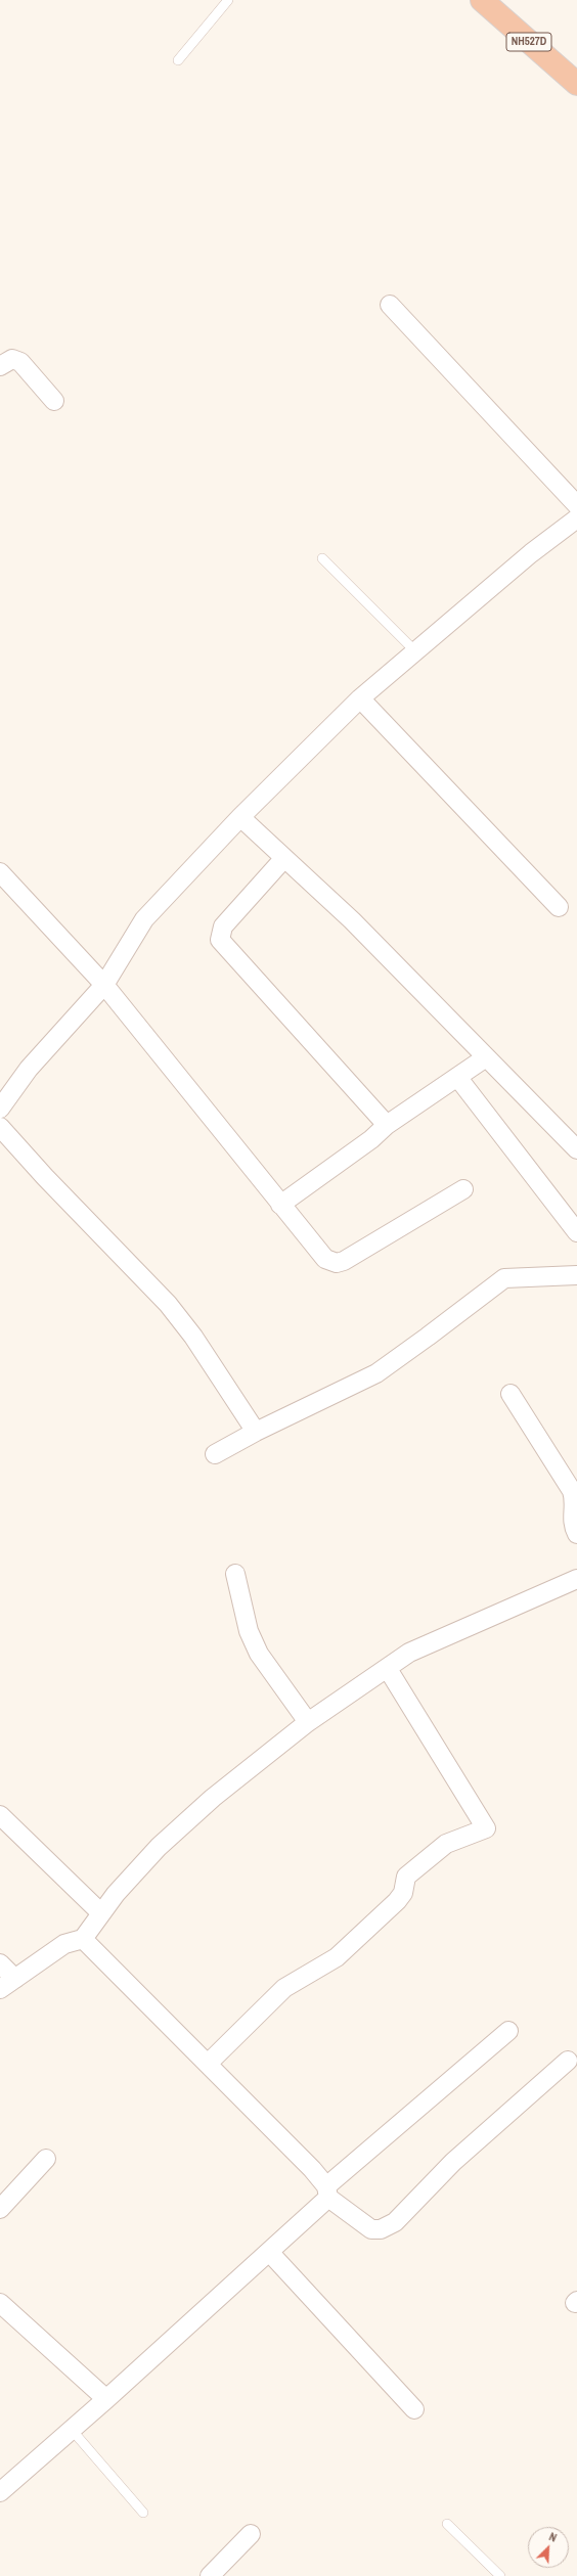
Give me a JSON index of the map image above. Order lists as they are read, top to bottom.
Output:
{
  "streets": {
    "highway": ["NH527D"]
  },
  "north": "top right"
}
